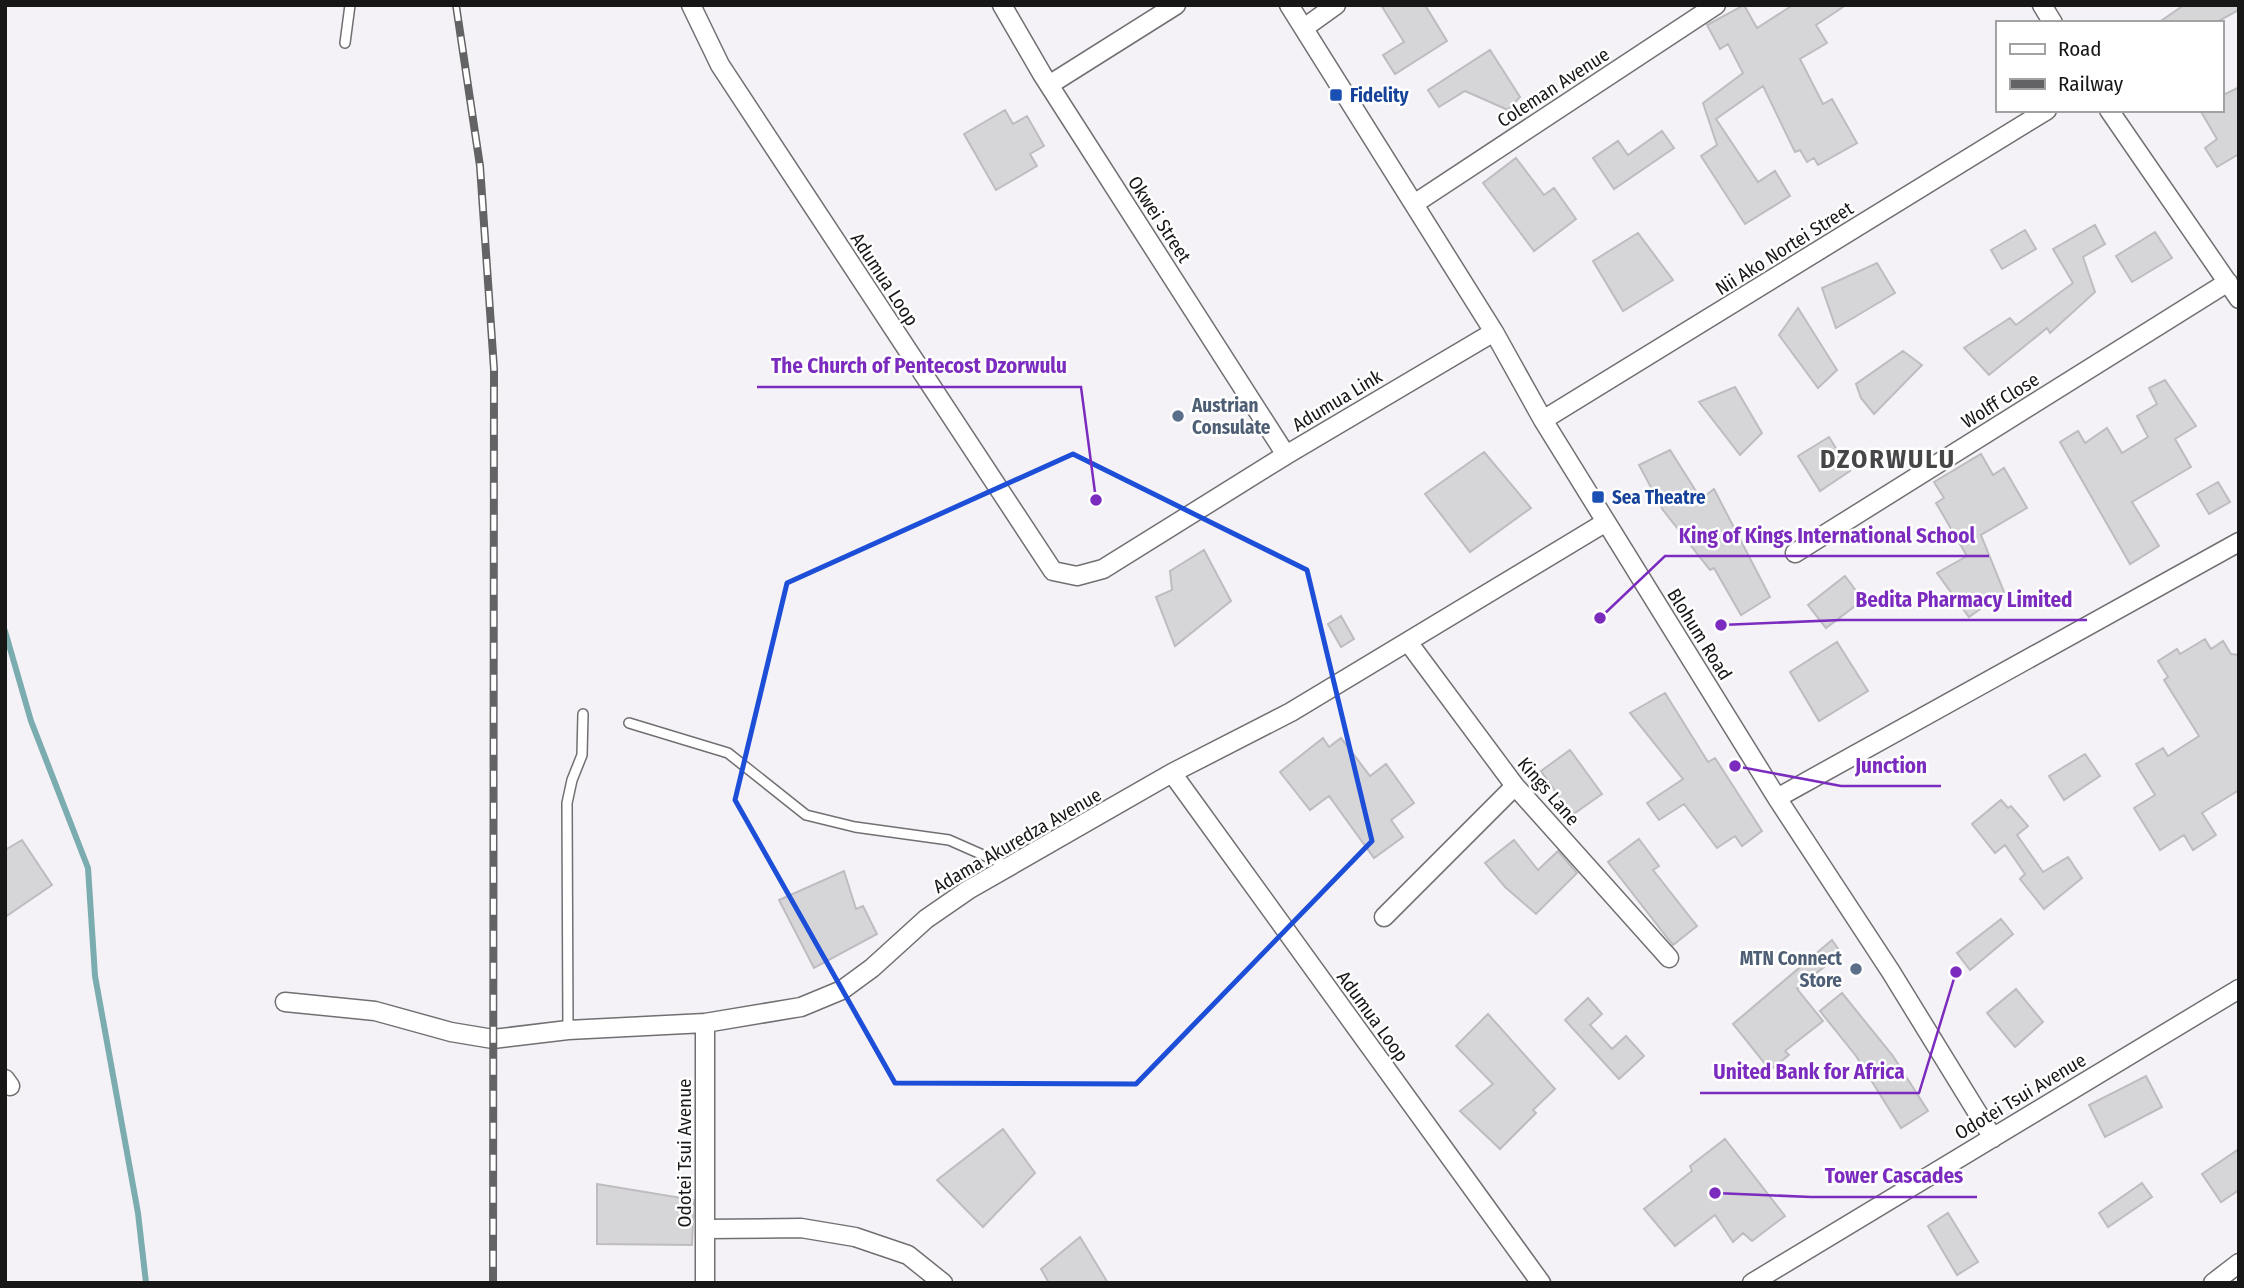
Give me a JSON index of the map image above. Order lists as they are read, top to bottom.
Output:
{
  "streets": {
    "street": [
      "Coleman Avenue",
      "Okwei Street",
      "Nii Ako Nortei Street",
      "Adumua Loop",
      "Adumua Link",
      "Wolff Close",
      "Blohum Road",
      "Kings Lane",
      "Adama Akuredza Avenue",
      "Odotei Tsui Avenue"
    ]
  },
  "crossings": [
    ["Coleman Avenue", "Blohum Road"],
    ["Okwei Street", "Adumua Link"],
    ["Nii Ako Nortei Street", "Blohum Road"],
    ["Adumua Loop", "Adumua Link"],
    ["Adumua Loop", "Adama Akuredza Avenue"],
    ["Adumua Link", "Blohum Road"],
    ["Blohum Road", "Adama Akuredza Avenue"],
    ["Blohum Road", "Odotei Tsui Avenue"],
    ["Kings Lane", "Adama Akuredza Avenue"],
    ["Adama Akuredza Avenue", "Odotei Tsui Avenue"]
  ],
  "districts": ["DZORWULU"],
  "places": {
    "transit": ["Fidelity", "Sea Theatre"],
    "other": [
      "Austrian Consulate",
      "The Church of Pentecost Dzorwulu",
      "King of Kings International School",
      "Bedita Pharmacy Limited",
      "Junction",
      "MTN Connect Store",
      "United Bank for Africa",
      "Tower Cascades"
    ]
  },
  "legend": ["Road", "Railway"]
}
